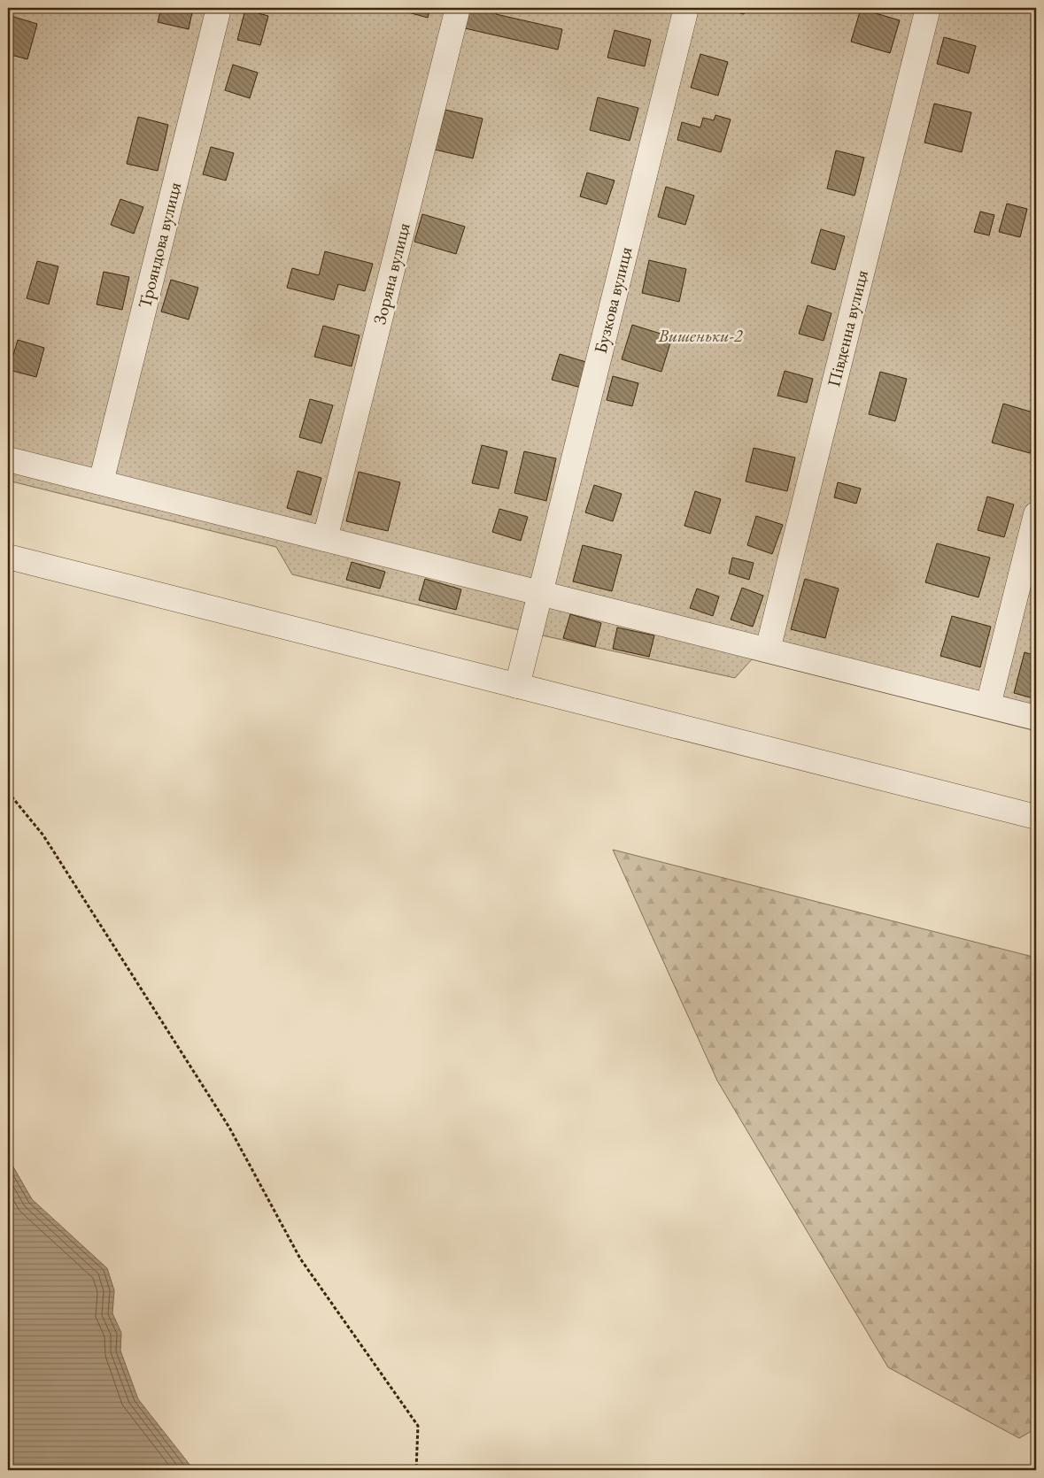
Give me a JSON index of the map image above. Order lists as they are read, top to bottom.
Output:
{
  "streets": {
    "street": [
      "Трояндова вулиця",
      "Зоряна вулиця",
      "Бузкова вулиця",
      "Південна вулиця"
    ]
  },
  "parks": ["Вишеньки-2"]
}
